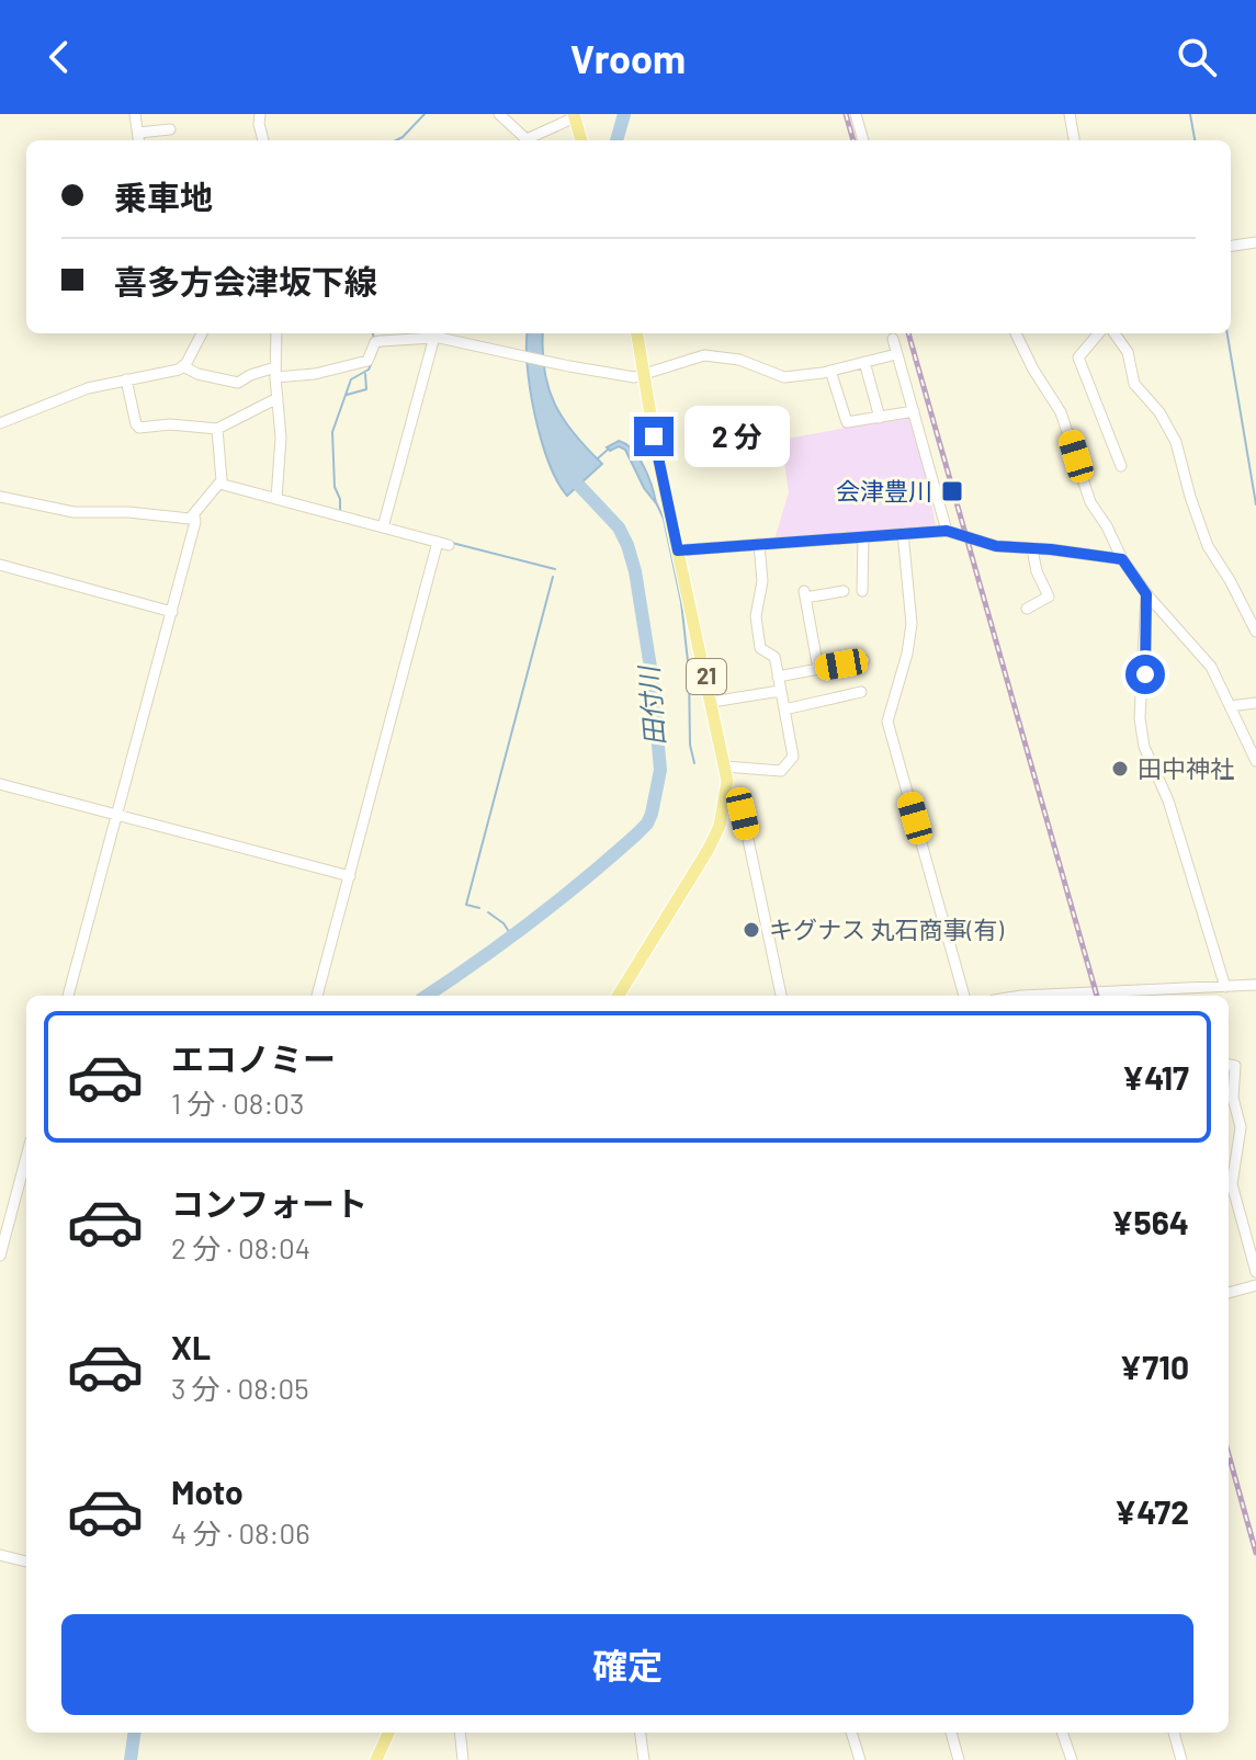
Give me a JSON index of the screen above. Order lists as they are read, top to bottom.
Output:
{
  "streets": {
    "main road": ["21"]
  },
  "water": ["田付川"],
  "places": {
    "transit": ["会津豊川"],
    "other": ["田中神社", "キグナス 丸石商事(有)"]
  },
  "page": {
    "header": "Vroom",
    "banner": ["乗車地", "喜多方会津坂下線"],
    "bubble": "2 分",
    "list": [
      {
        "name": "エコノミー",
        "note": "1 分 · 08:03",
        "value": "¥417"
      },
      {
        "name": "コンフォート",
        "note": "2 分 · 08:04",
        "value": "¥564"
      },
      {
        "name": "XL",
        "note": "3 分 · 08:05",
        "value": "¥710"
      },
      {
        "name": "Moto",
        "note": "4 分 · 08:06",
        "value": "¥472"
      }
    ],
    "buttons": "確定"
  }
}
